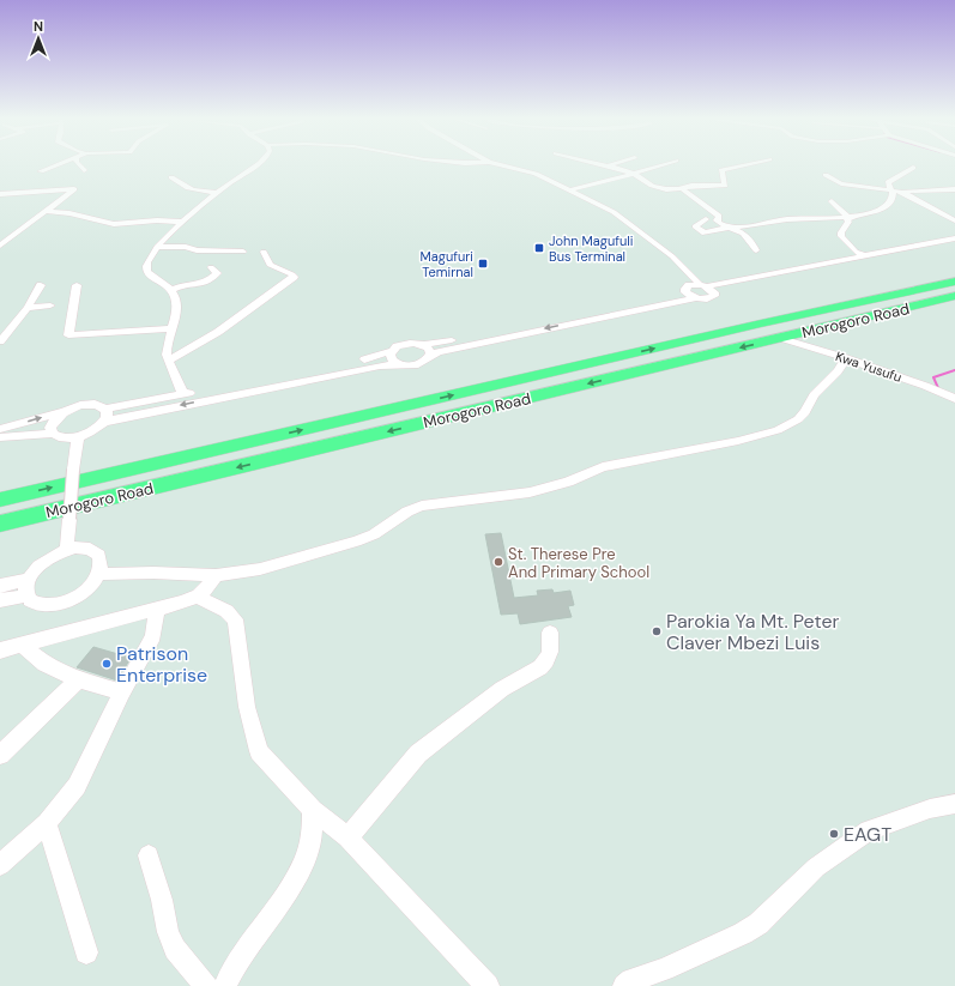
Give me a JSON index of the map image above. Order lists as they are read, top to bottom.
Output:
{
  "streets": {
    "highway": ["Morogoro Road"],
    "street": ["Kwa Yusufu"]
  },
  "crossings": [
    ["Morogoro Road", "Kwa Yusufu"]
  ],
  "places": {
    "transit": ["John Magufuli Bus Terminal", "Magufuri Temirnal"],
    "other": [
      "St. Therese Pre And Primary School",
      "Parokia Ya Mt. Peter Claver Mbezi Luis",
      "Patrison Enterprise",
      "EAGT"
    ]
  },
  "north": "top"
}
